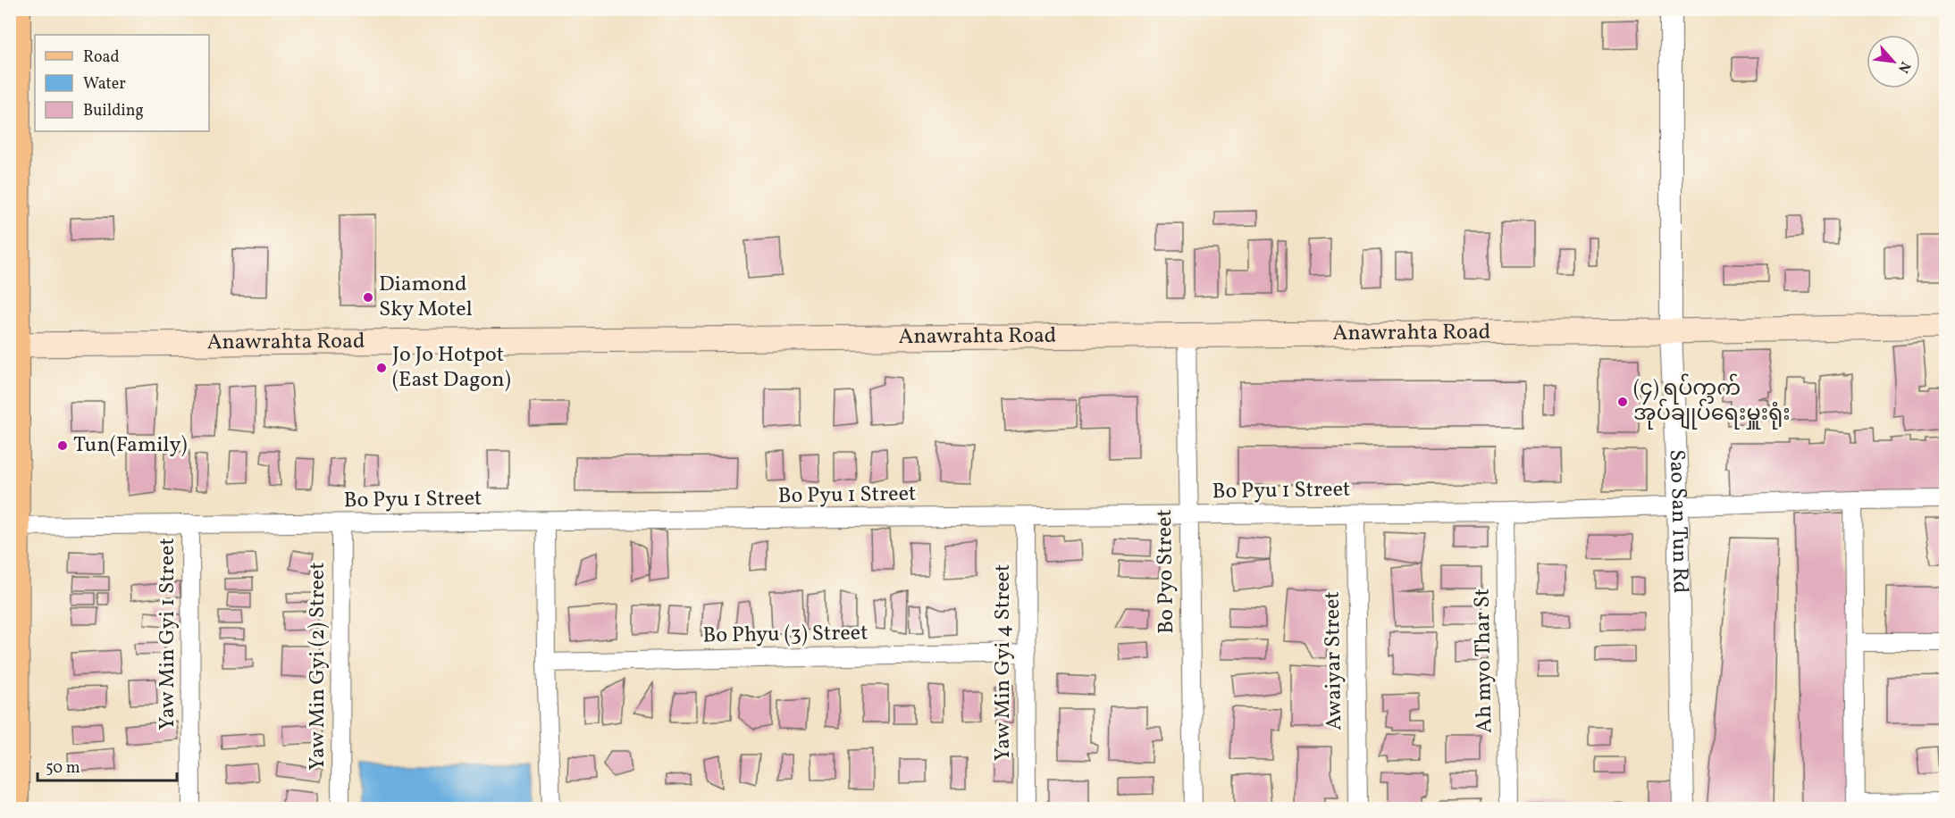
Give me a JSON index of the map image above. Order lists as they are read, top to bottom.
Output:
{
  "streets": {
    "main road": ["Anawrahta Road"],
    "street": [
      "Bo Pyu 1 Street",
      "Sao San Tun Rd",
      "Bo Pyo Street",
      "Yaw Min Gyi 1 Street",
      "Bo Phyu (3) Street",
      "Awaiyar Street",
      "Ah myo Thar St",
      "Yaw Min Gyi 4 Street",
      "Yaw Min Gyi (2) Street"
    ]
  },
  "crossings": [
    ["Anawrahta Road", "Sao San Tun Rd"],
    ["Anawrahta Road", "Bo Pyo Street"],
    ["Bo Pyu 1 Street", "Sao San Tun Rd"],
    ["Bo Pyu 1 Street", "Bo Pyo Street"],
    ["Bo Pyu 1 Street", "Yaw Min Gyi 1 Street"],
    ["Bo Pyu 1 Street", "Awaiyar Street"],
    ["Bo Pyu 1 Street", "Ah myo Thar St"],
    ["Bo Pyu 1 Street", "Yaw Min Gyi 4 Street"],
    ["Bo Pyu 1 Street", "Yaw Min Gyi (2) Street"],
    ["Bo Phyu (3) Street", "Yaw Min Gyi 4 Street"]
  ],
  "places": [
    "Diamond Sky Motel",
    "Jo Jo Hotpot (East Dagon)",
    "(၄) ရပ်ကွက် အုပ်ချုပ်ရေးမှူးရုံး",
    "Tun(Family)"
  ],
  "legend": ["Road", "Water", "Building"],
  "scale_bar": "50 m",
  "north": "bottom right"
}
